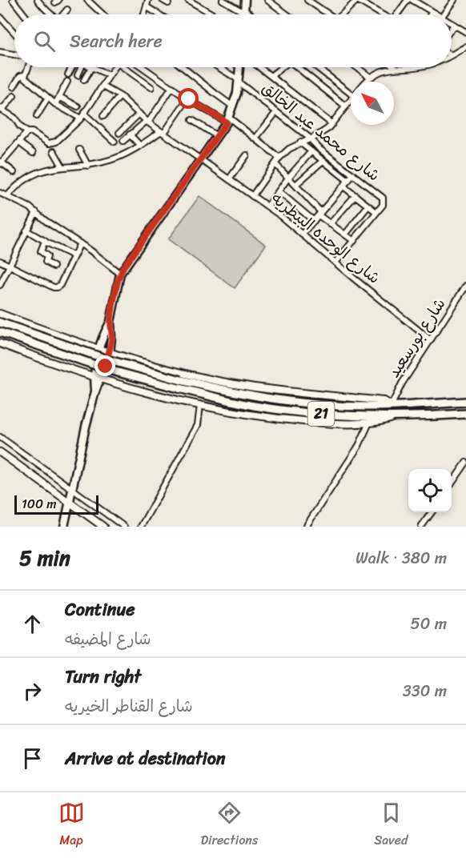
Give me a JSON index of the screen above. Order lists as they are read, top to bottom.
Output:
{
  "streets": {
    "highway": ["21"],
    "street": ["شارع محمد عبد الخالق", "شارع الوحده البيطريه", "شارع بورسعيد"]
  },
  "crossings": [
    ["شارع الوحده البيطريه", "شارع بورسعيد"],
    ["شارع بورسعيد", "21"]
  ],
  "scale_bar": "100 m",
  "north": "top left",
  "page": {
    "search": "Search here",
    "scale": "100 m",
    "heading": ["5 min", "Walk · 380 m"],
    "list": [
      ["Continue", "شارع المضيفه", "50 m"],
      ["Turn right", "شارع القناطر الخيريه", "330 m"],
      "Arrive at destination"
    ],
    "nav": ["Map", "Directions", "Saved"]
  }
}
